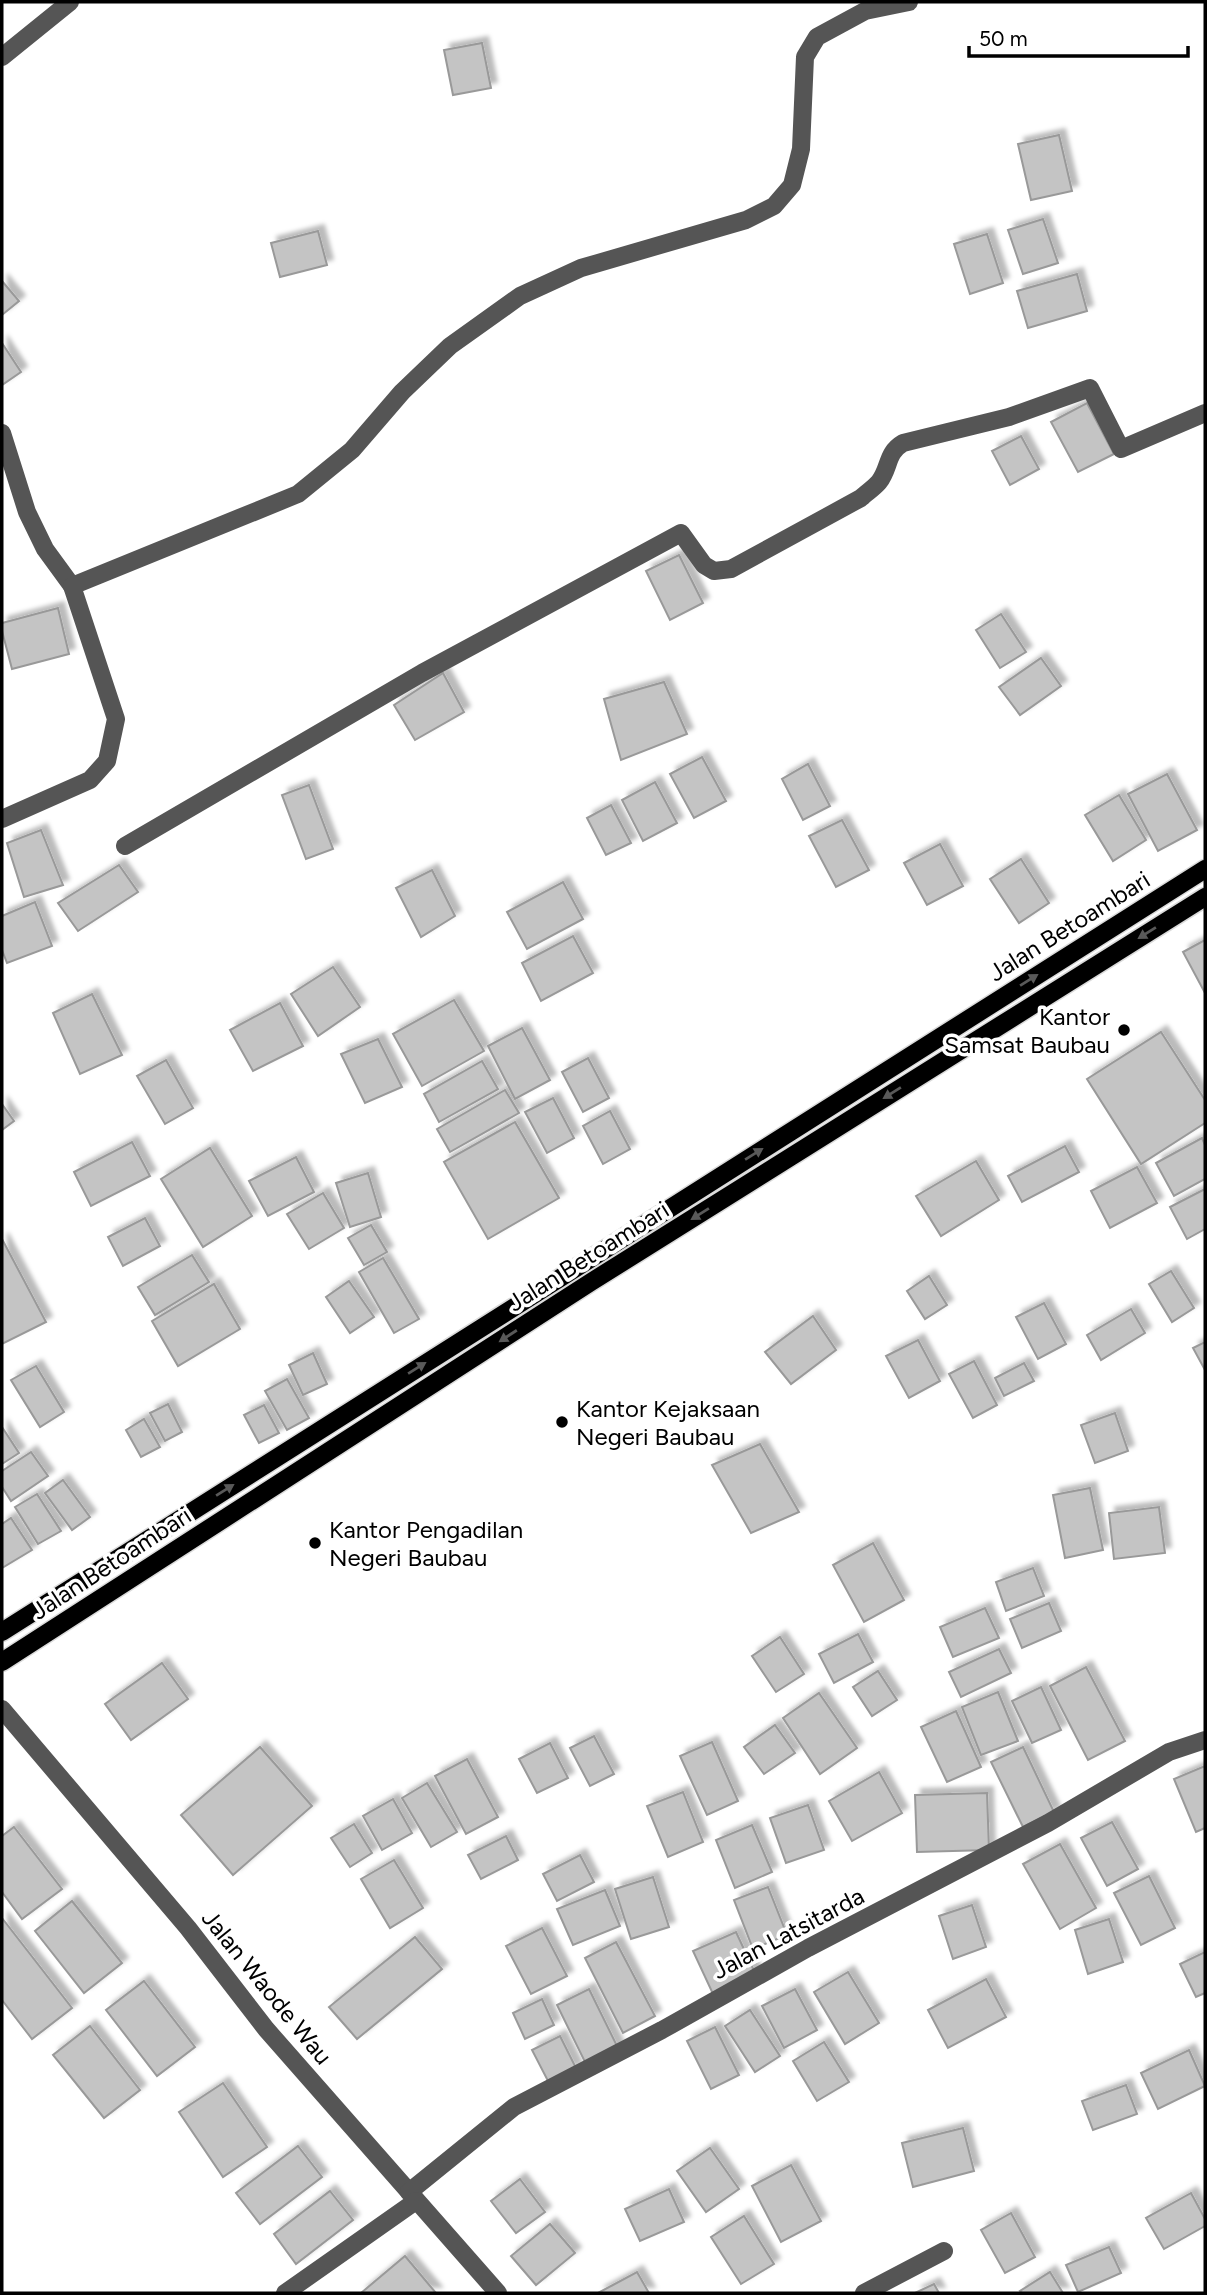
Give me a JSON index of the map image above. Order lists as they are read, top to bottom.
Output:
{
  "streets": {
    "main road": ["Jalan Betoambari"],
    "street": ["Jalan Latsitarda", "Jalan Waode Wau"]
  },
  "crossings": [
    ["Jalan Latsitarda", "Jalan Waode Wau"]
  ],
  "places": ["Kantor Samsat Baubau", "Kantor Kejaksaan Negeri Baubau", "Kantor Pengadilan Negeri Baubau"],
  "scale_bar": "50 m"
}
